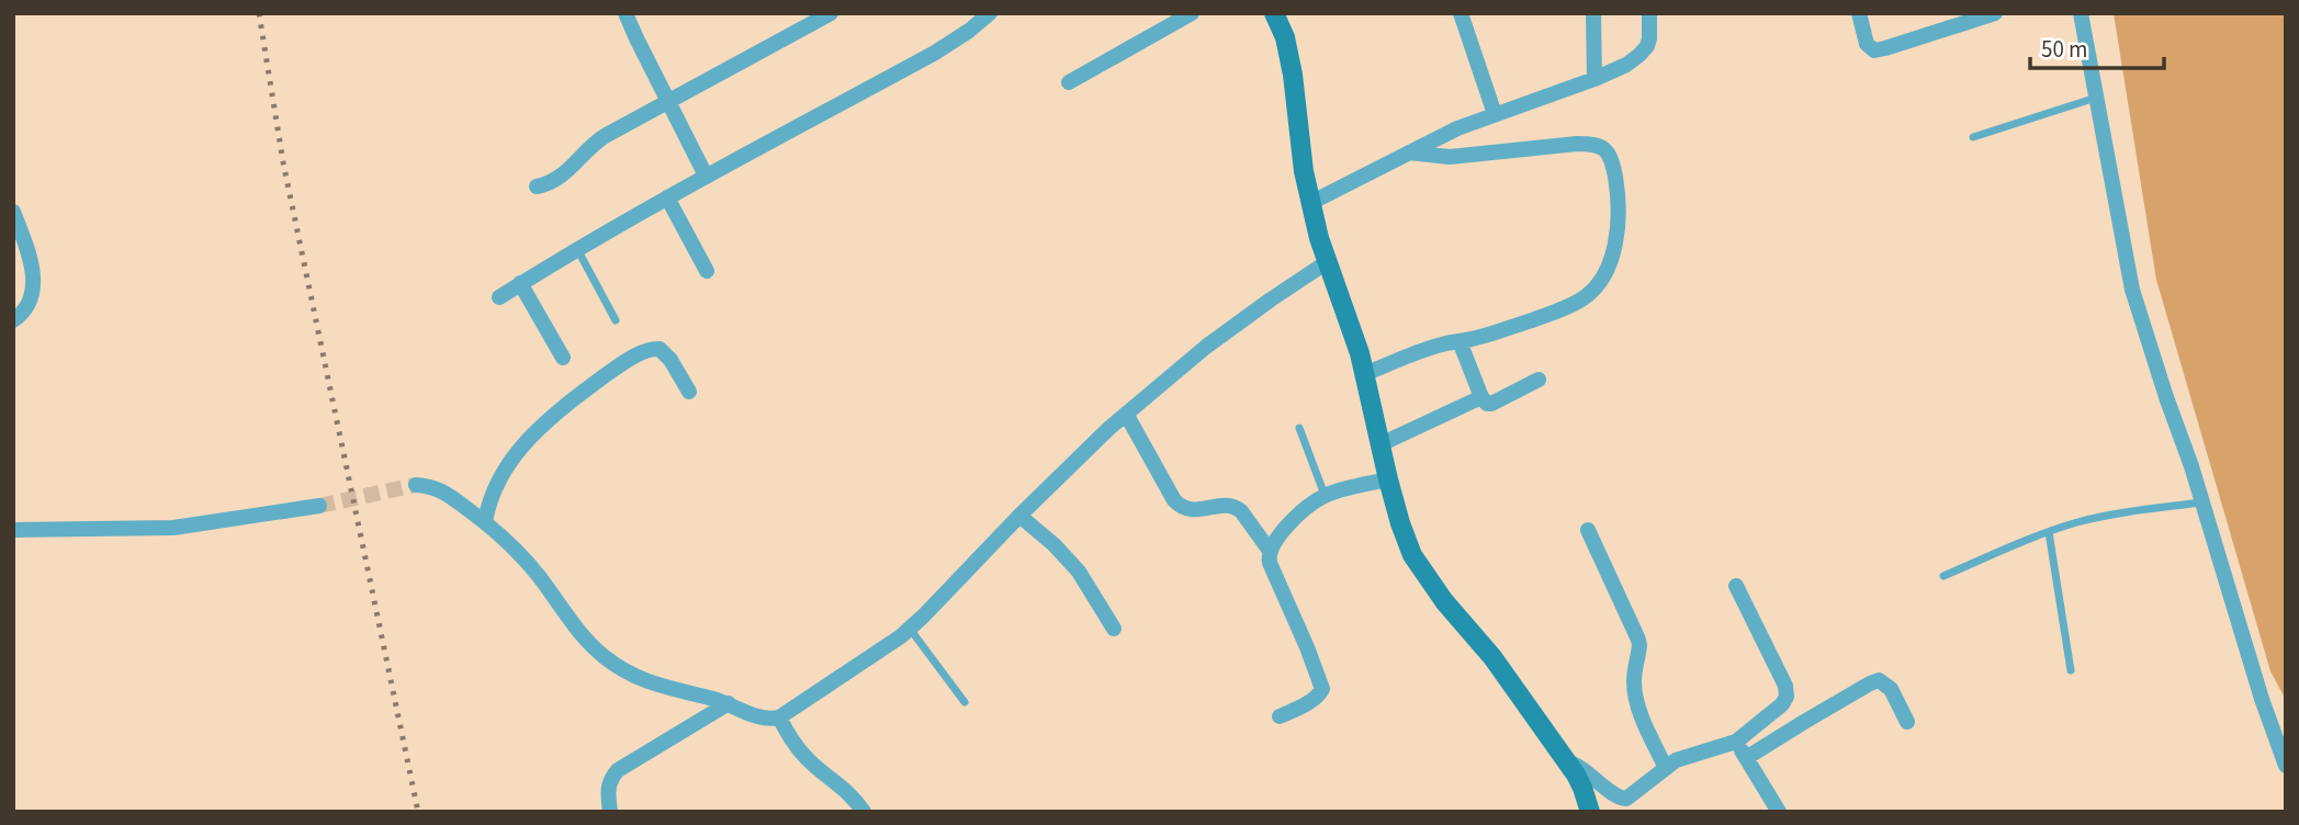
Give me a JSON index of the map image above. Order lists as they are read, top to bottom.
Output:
{
  "scale_bar": "50 m"
}
